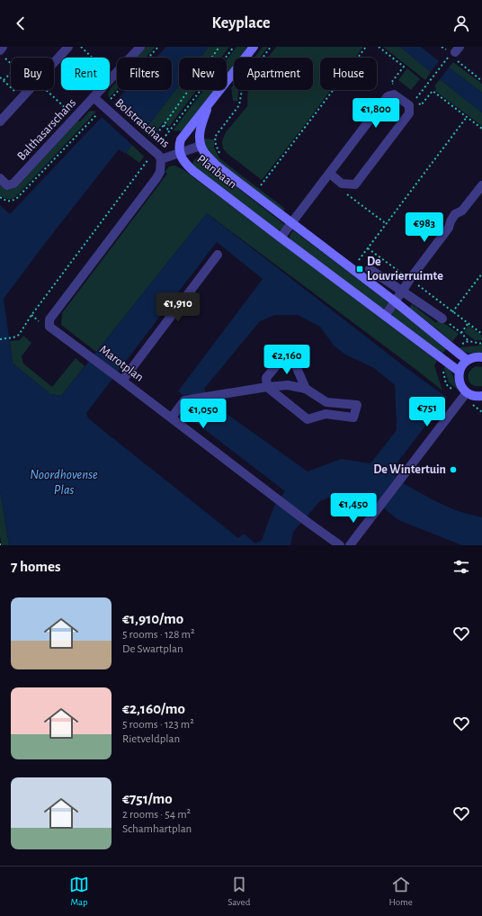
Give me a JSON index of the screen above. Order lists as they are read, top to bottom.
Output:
{
  "streets": {
    "street": [
      "Bolstraschans",
      "Balthasarschans",
      "Planbaan",
      "Marotplan"
    ]
  },
  "crossings": [
    ["Bolstraschans", "Balthasarschans"],
    ["Bolstraschans", "Planbaan"],
    ["Bolstraschans", "Marotplan"]
  ],
  "water": ["Noordhovense Plas"],
  "places": {
    "transit": ["De Louvrierruimte"],
    "other": ["De Wintertuin"]
  },
  "page": {
    "header": "Keyplace",
    "chip": [
      "Buy",
      "Rent",
      "Filters",
      "New",
      "Apartment",
      "House"
    ],
    "price": [
      "€1,800",
      "€983",
      "€1,910",
      "€2,160",
      "€751",
      "€1,050",
      "€1,450"
    ],
    "heading": "7 homes",
    "list": [
      {
        "name": "€1,910/mo",
        "note": "5 rooms · 128 m² · De Swartplan"
      },
      {
        "name": "€2,160/mo",
        "note": "5 rooms · 123 m² · Rietveldplan"
      },
      {
        "name": "€751/mo",
        "note": "2 rooms · 54 m² · Schamhartplan"
      }
    ],
    "tabs": ["Map", "Saved", "Home"]
  }
}
